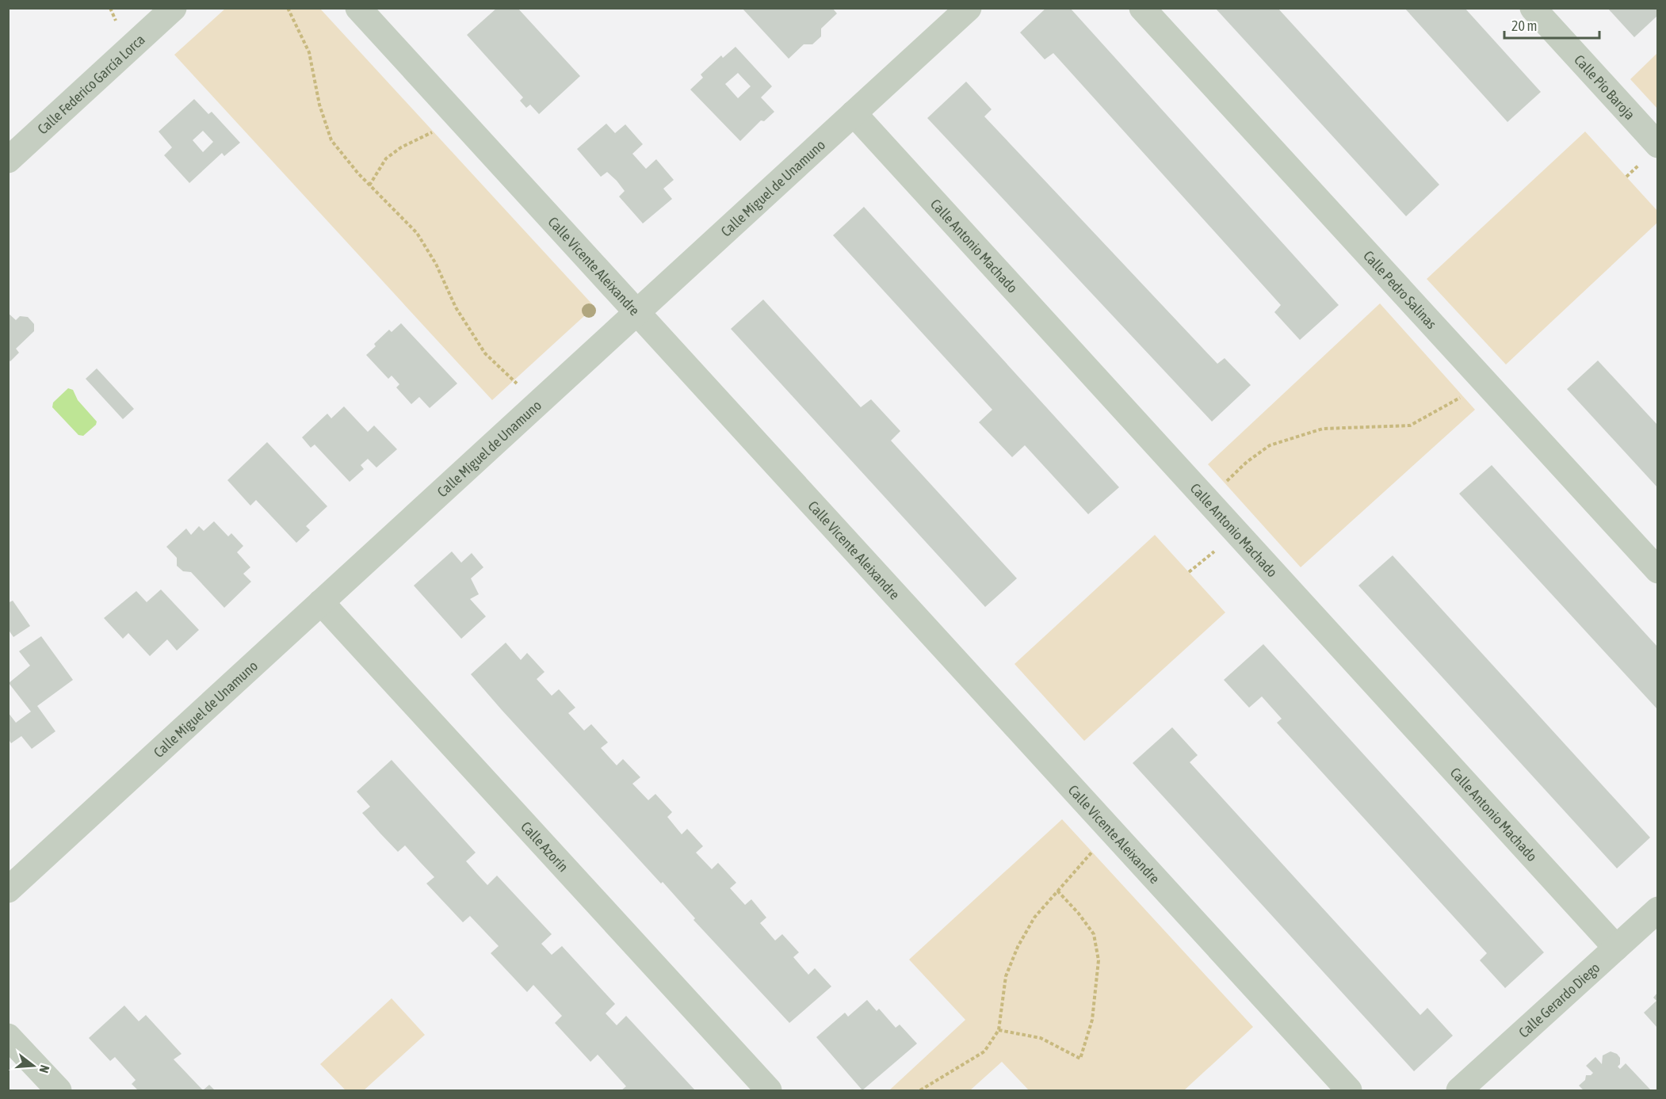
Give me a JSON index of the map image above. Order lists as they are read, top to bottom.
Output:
{
  "streets": {
    "street": [
      "Calle Federico García Lorca",
      "Calle Pío Baroja",
      "Calle Miguel de Unamuno",
      "Calle Antonio Machado",
      "Calle Vicente Aleixandre",
      "Calle Pedro Salinas",
      "Calle Azorín",
      "Calle Gerardo Diego"
    ]
  },
  "crossings": [
    ["Calle Miguel de Unamuno", "Calle Antonio Machado"],
    ["Calle Miguel de Unamuno", "Calle Vicente Aleixandre"],
    ["Calle Miguel de Unamuno", "Calle Azorín"],
    ["Calle Antonio Machado", "Calle Gerardo Diego"]
  ],
  "scale_bar": "20 m",
  "north": "right"
}
